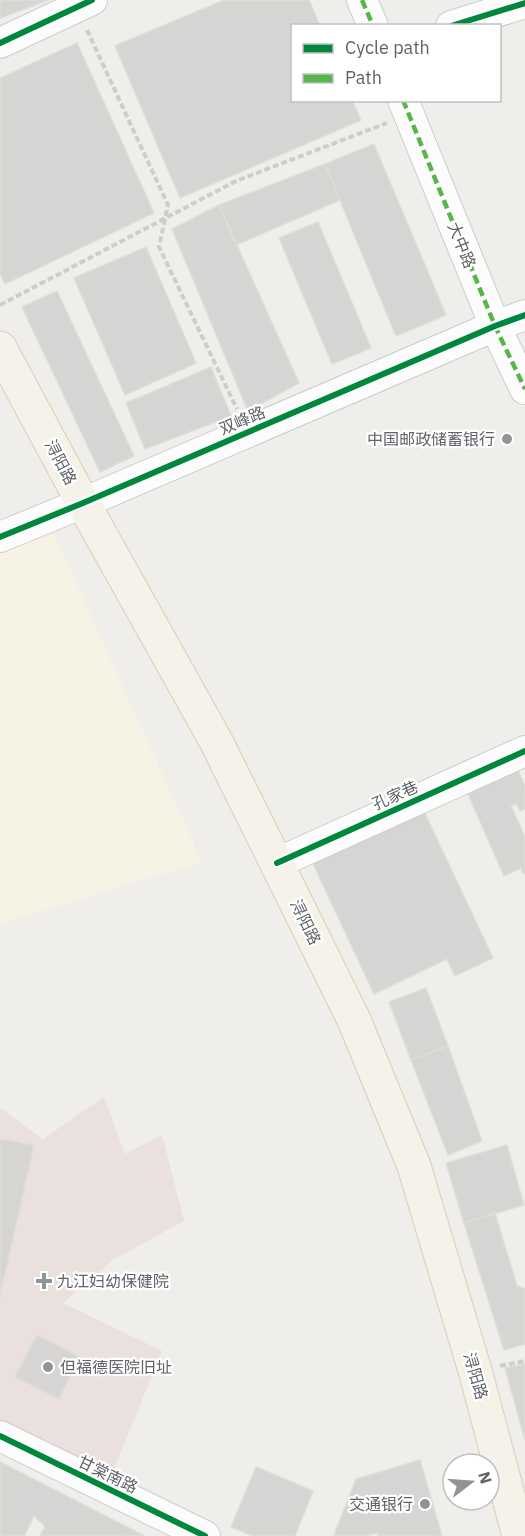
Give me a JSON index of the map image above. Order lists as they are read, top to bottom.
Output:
{
  "streets": {
    "main road": ["浔阳路"],
    "street": [
      "大中路",
      "双峰路",
      "孔家巷",
      "甘棠南路"
    ]
  },
  "crossings": [
    ["大中路", "双峰路"],
    ["双峰路", "浔阳路"],
    ["浔阳路", "孔家巷"]
  ],
  "places": {
    "other": ["中国邮政储蓄银行", "但福德医院旧址", "交通银行"],
    "health": ["九江妇幼保健院"]
  },
  "legend": ["Cycle path", "Path"],
  "north": "right"
}
